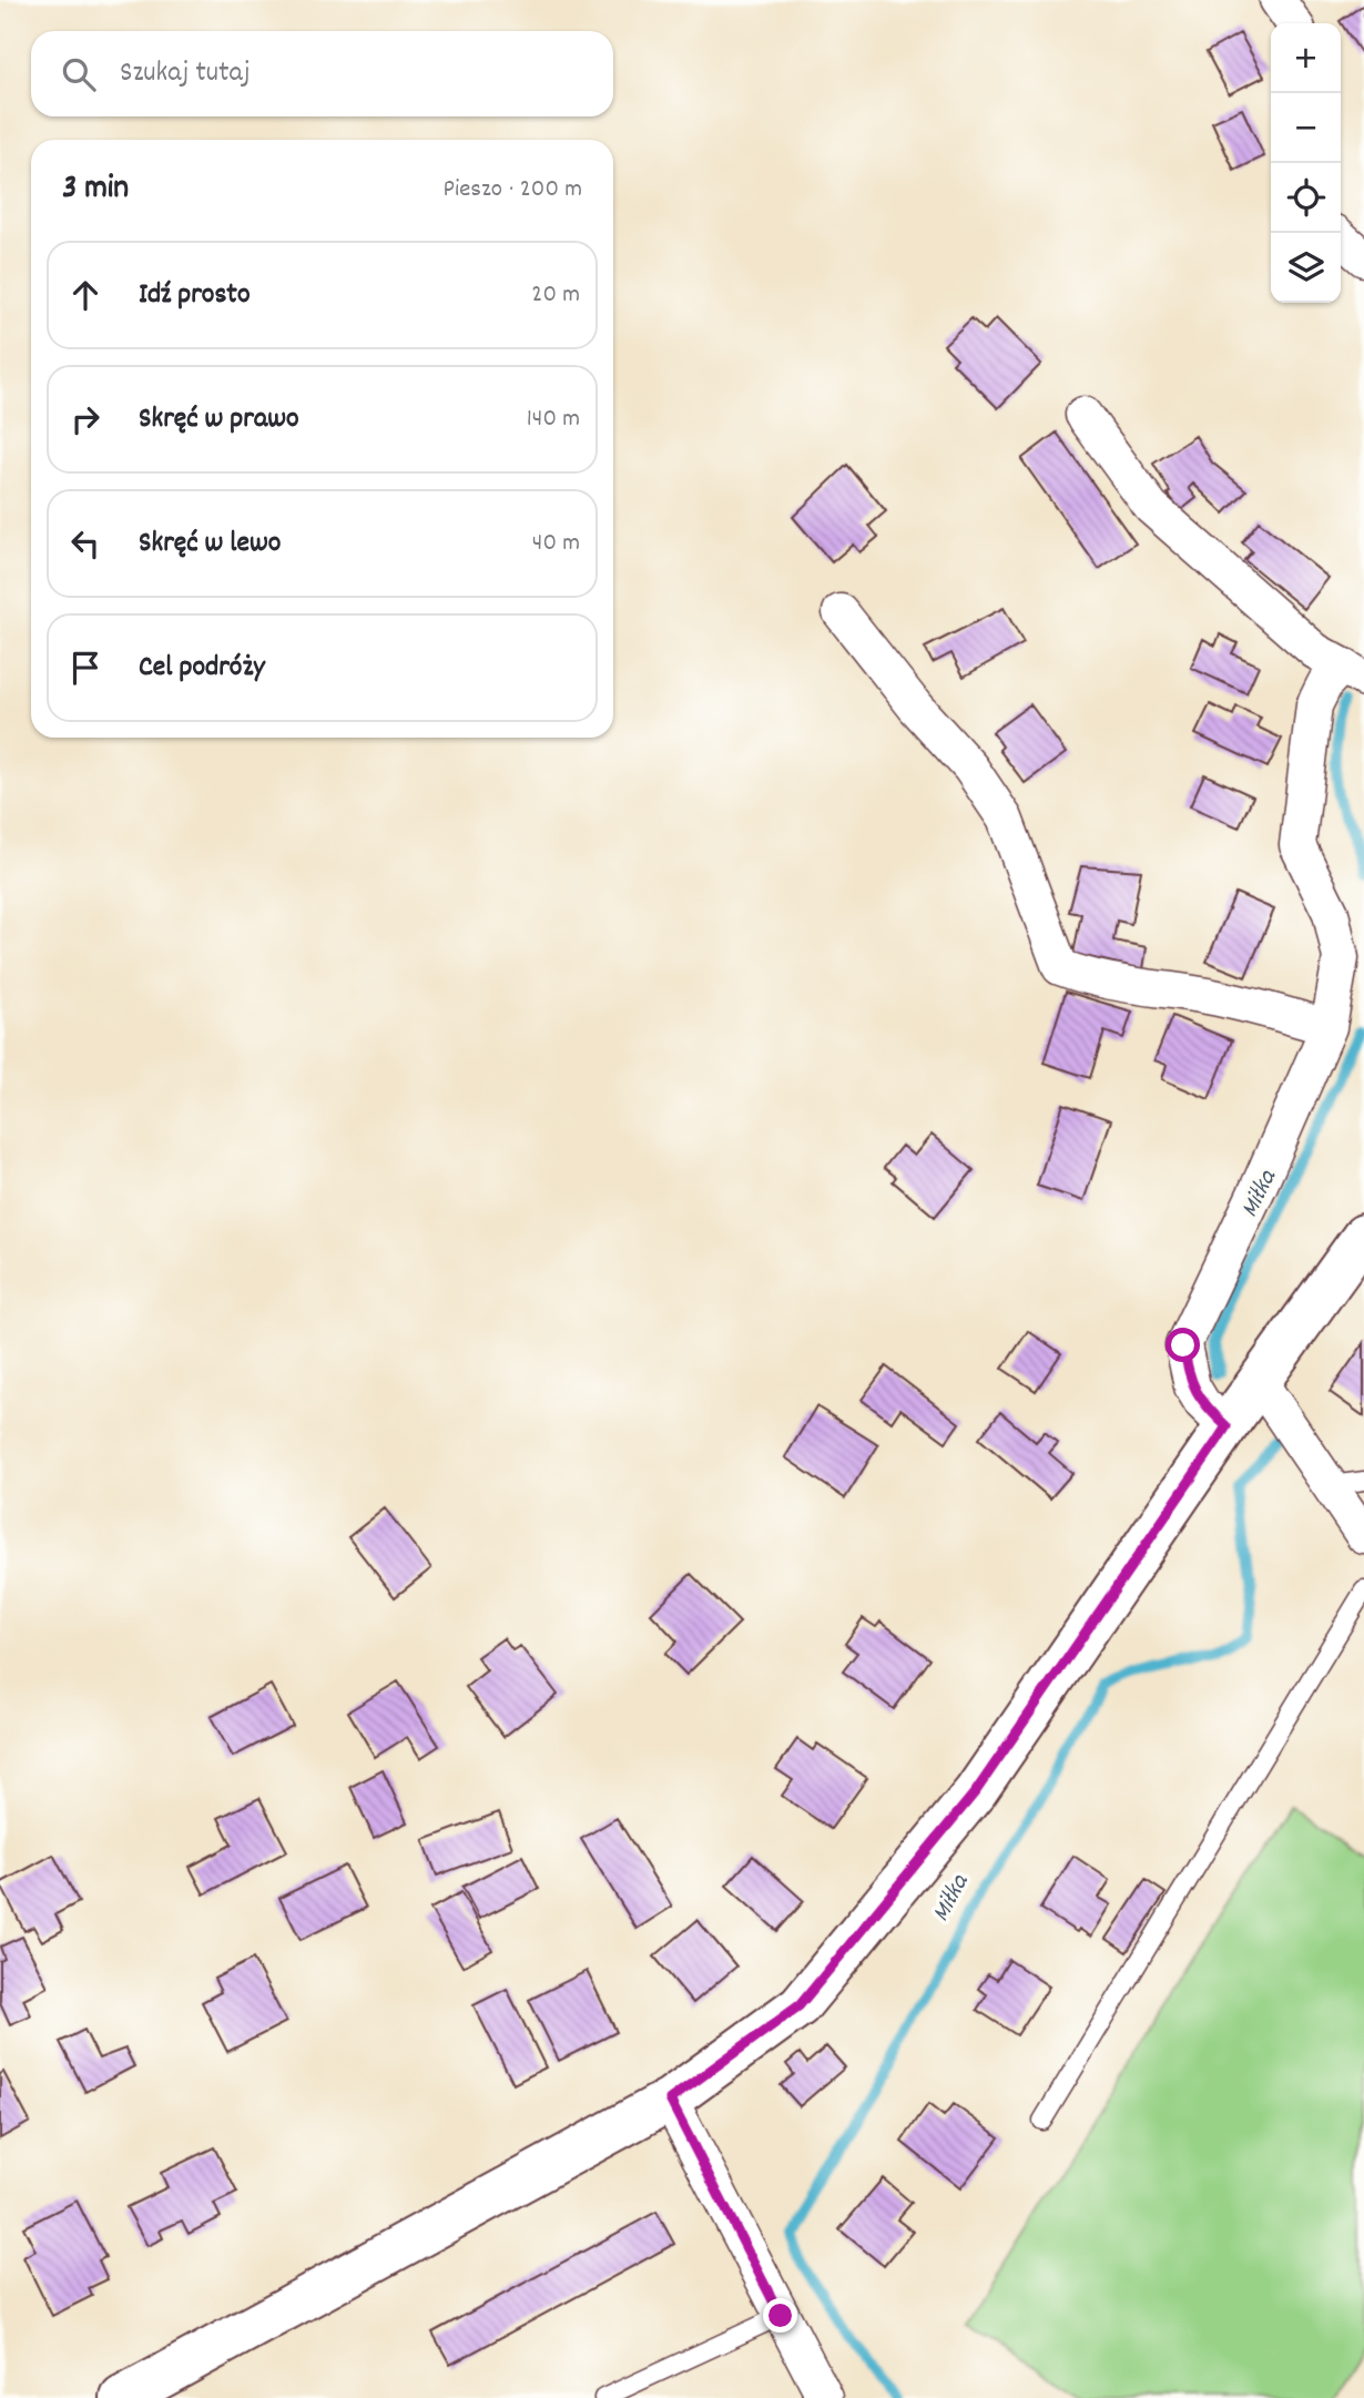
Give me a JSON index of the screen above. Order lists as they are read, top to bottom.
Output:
{
  "water": ["Miłka"],
  "page": {
    "map_buttons": ["+", "−"],
    "search": "Szukaj tutaj",
    "heading": ["3 min", "Pieszo · 200 m"],
    "list": [
      ["Idź prosto", "20 m"],
      ["Skręć w prawo", "140 m"],
      ["Skręć w lewo", "40 m"],
      "Cel podróży"
    ]
  }
}
